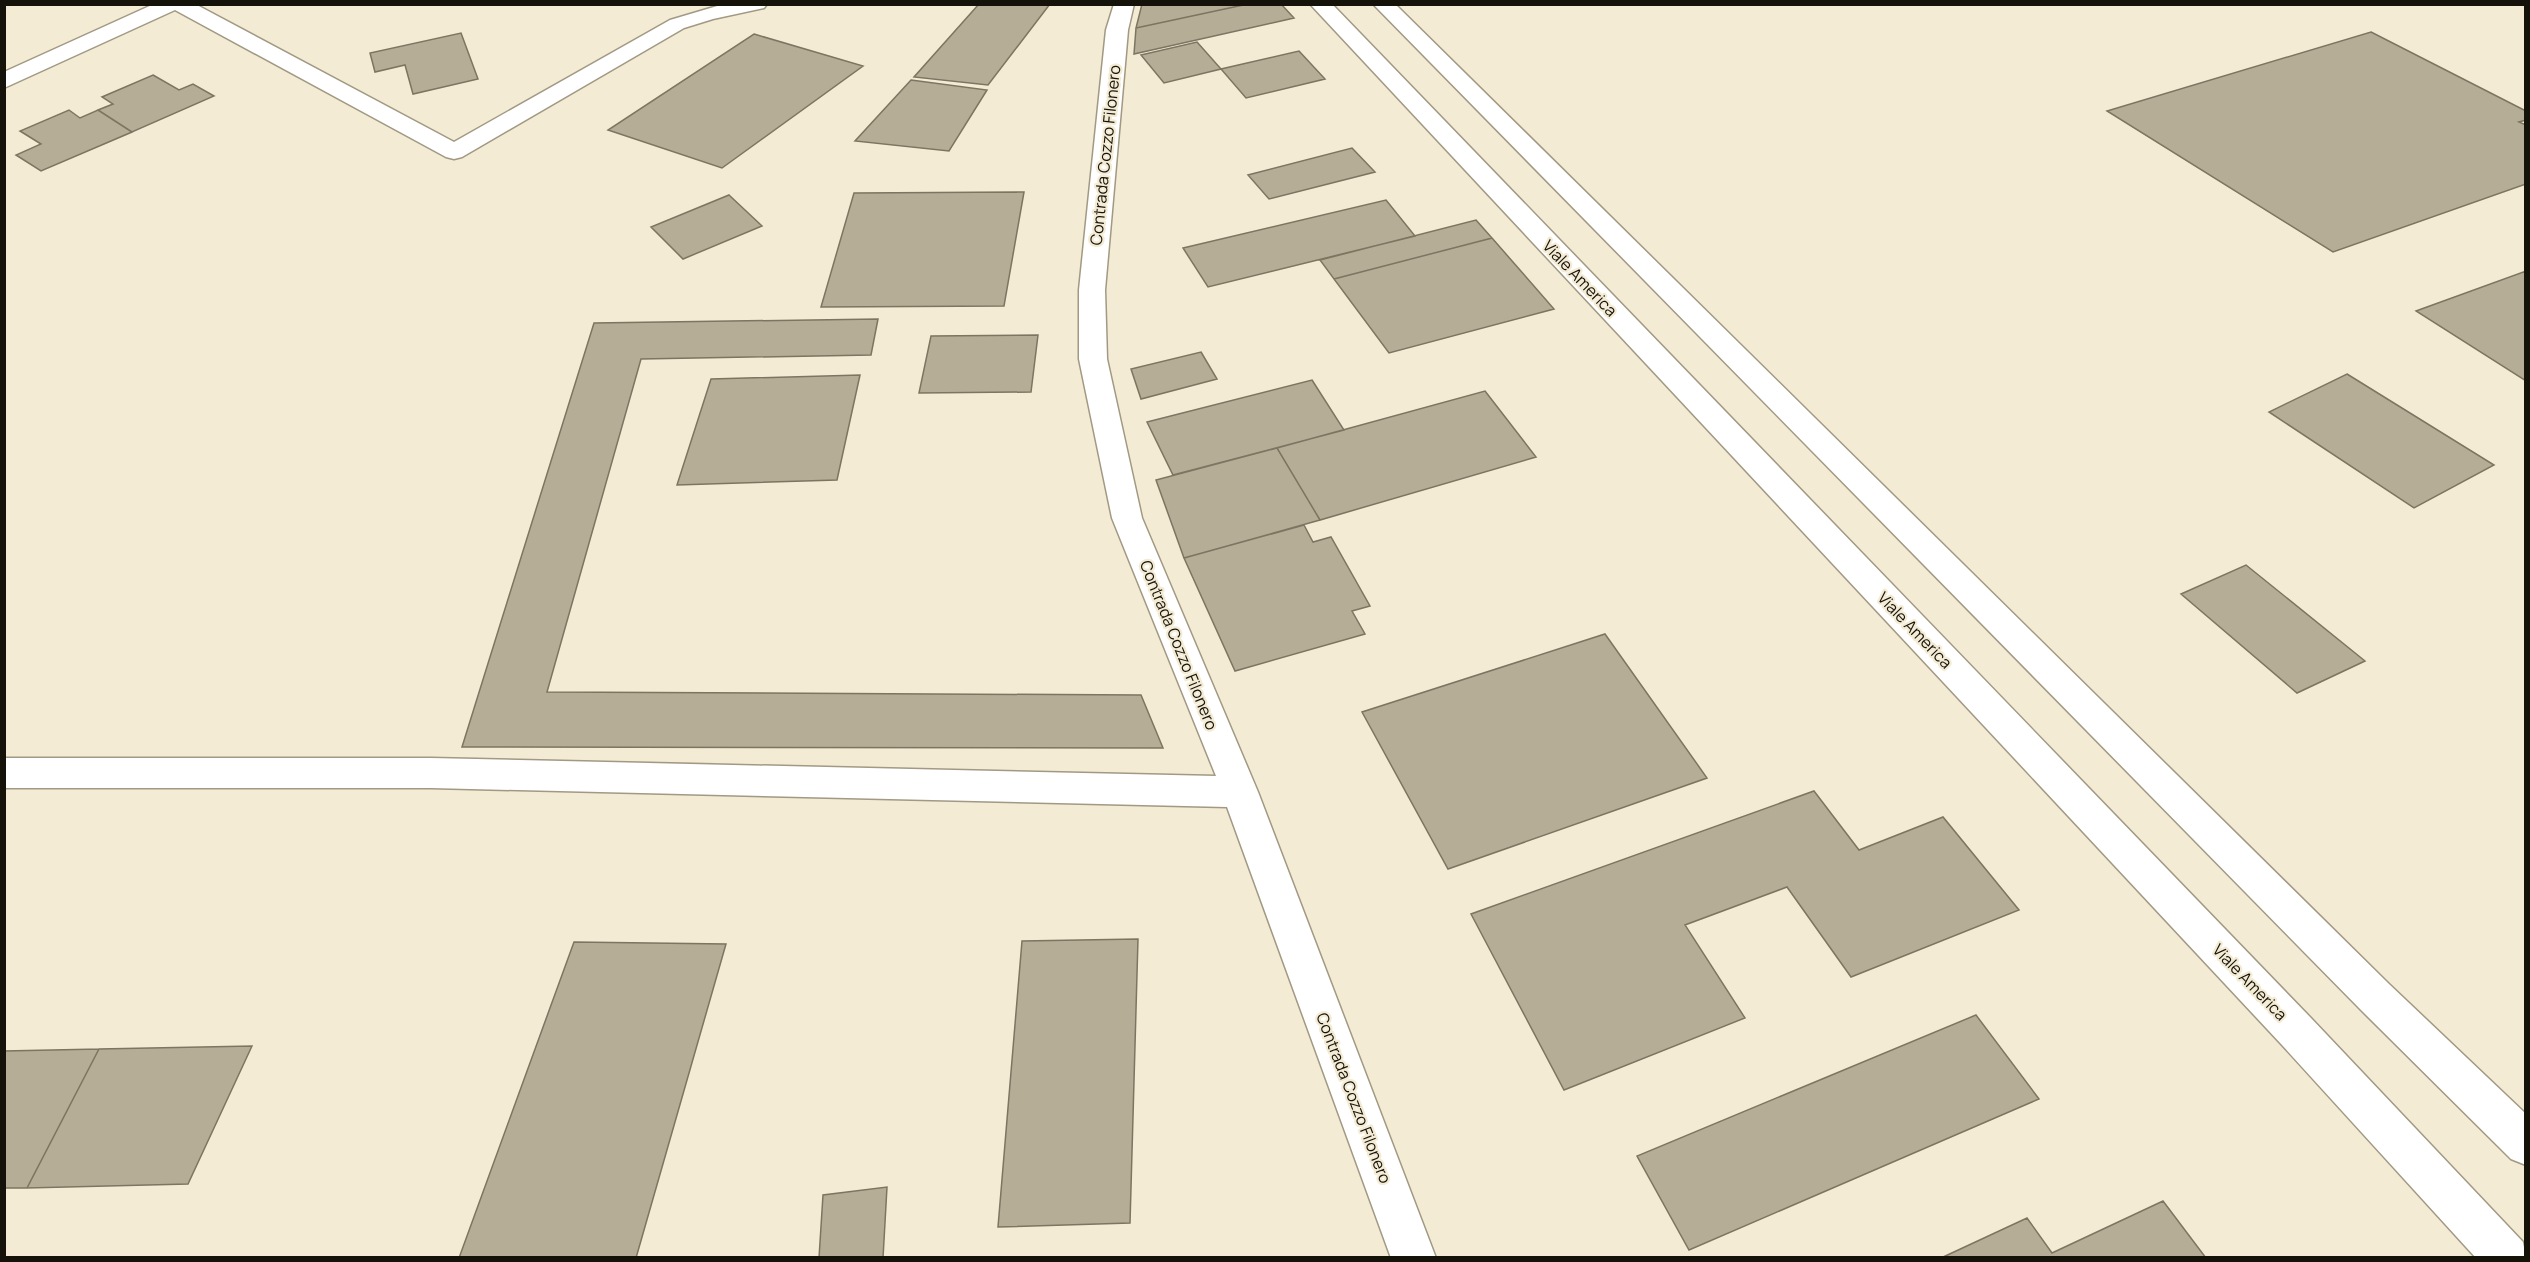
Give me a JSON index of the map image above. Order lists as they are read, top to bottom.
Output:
{
  "streets": {
    "street": ["Contrada Cozzo Filonero", "Viale America"]
  }
}
